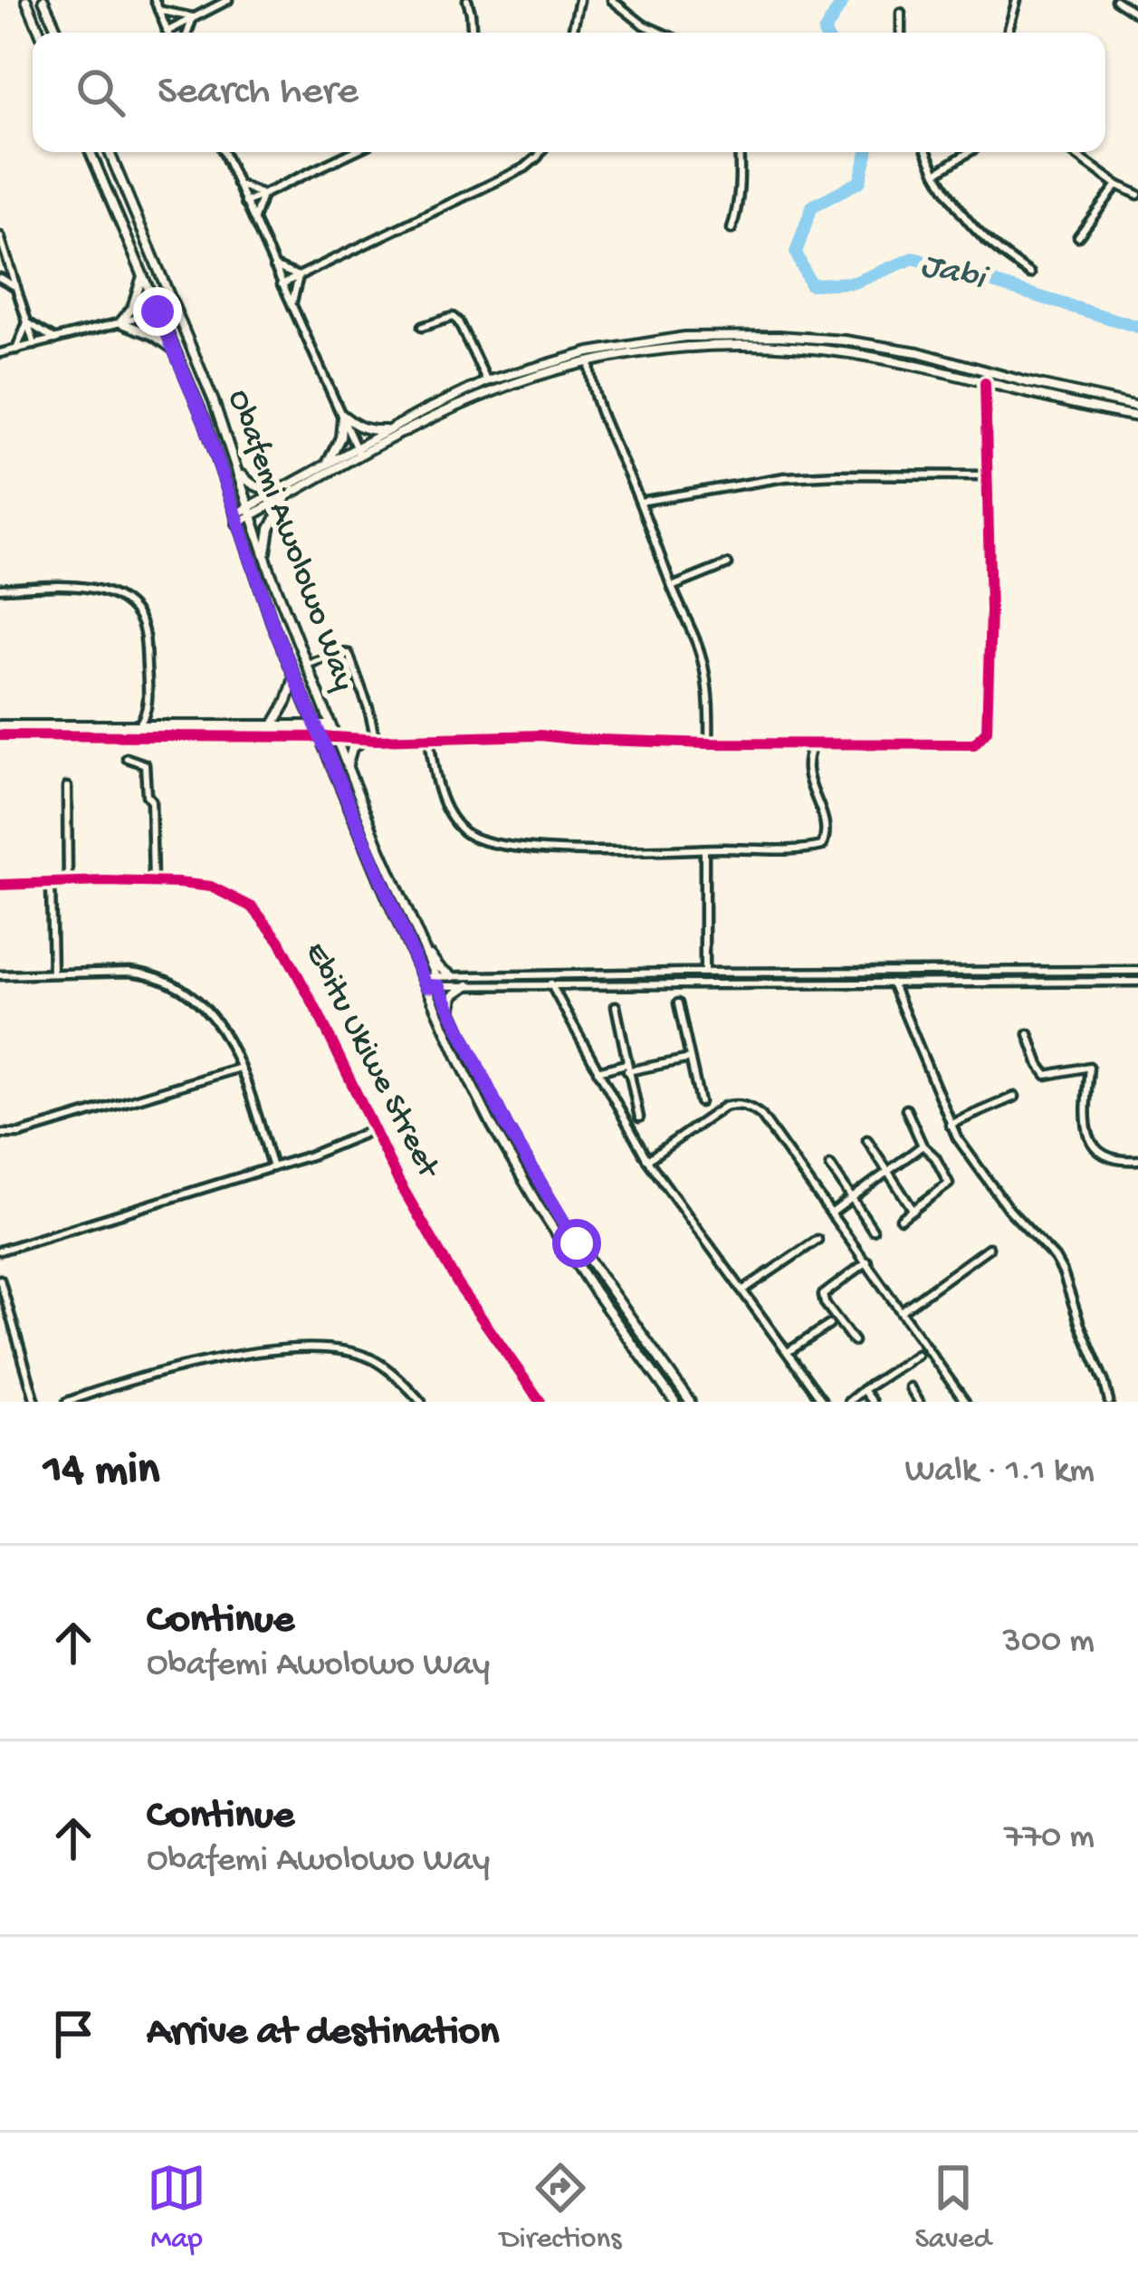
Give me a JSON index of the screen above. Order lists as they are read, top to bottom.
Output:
{
  "streets": {
    "main road": ["Obafemi Awolowo Way"],
    "street": ["Ebitu Ukiwe Street"]
  },
  "water": ["Jabi"],
  "page": {
    "search": "Search here",
    "heading": ["14 min", "Walk · 1.1 km"],
    "list": [
      ["Continue", "Obafemi Awolowo Way", "300 m"],
      ["Continue", "Obafemi Awolowo Way", "770 m"],
      "Arrive at destination"
    ],
    "nav": ["Map", "Directions", "Saved"]
  }
}
